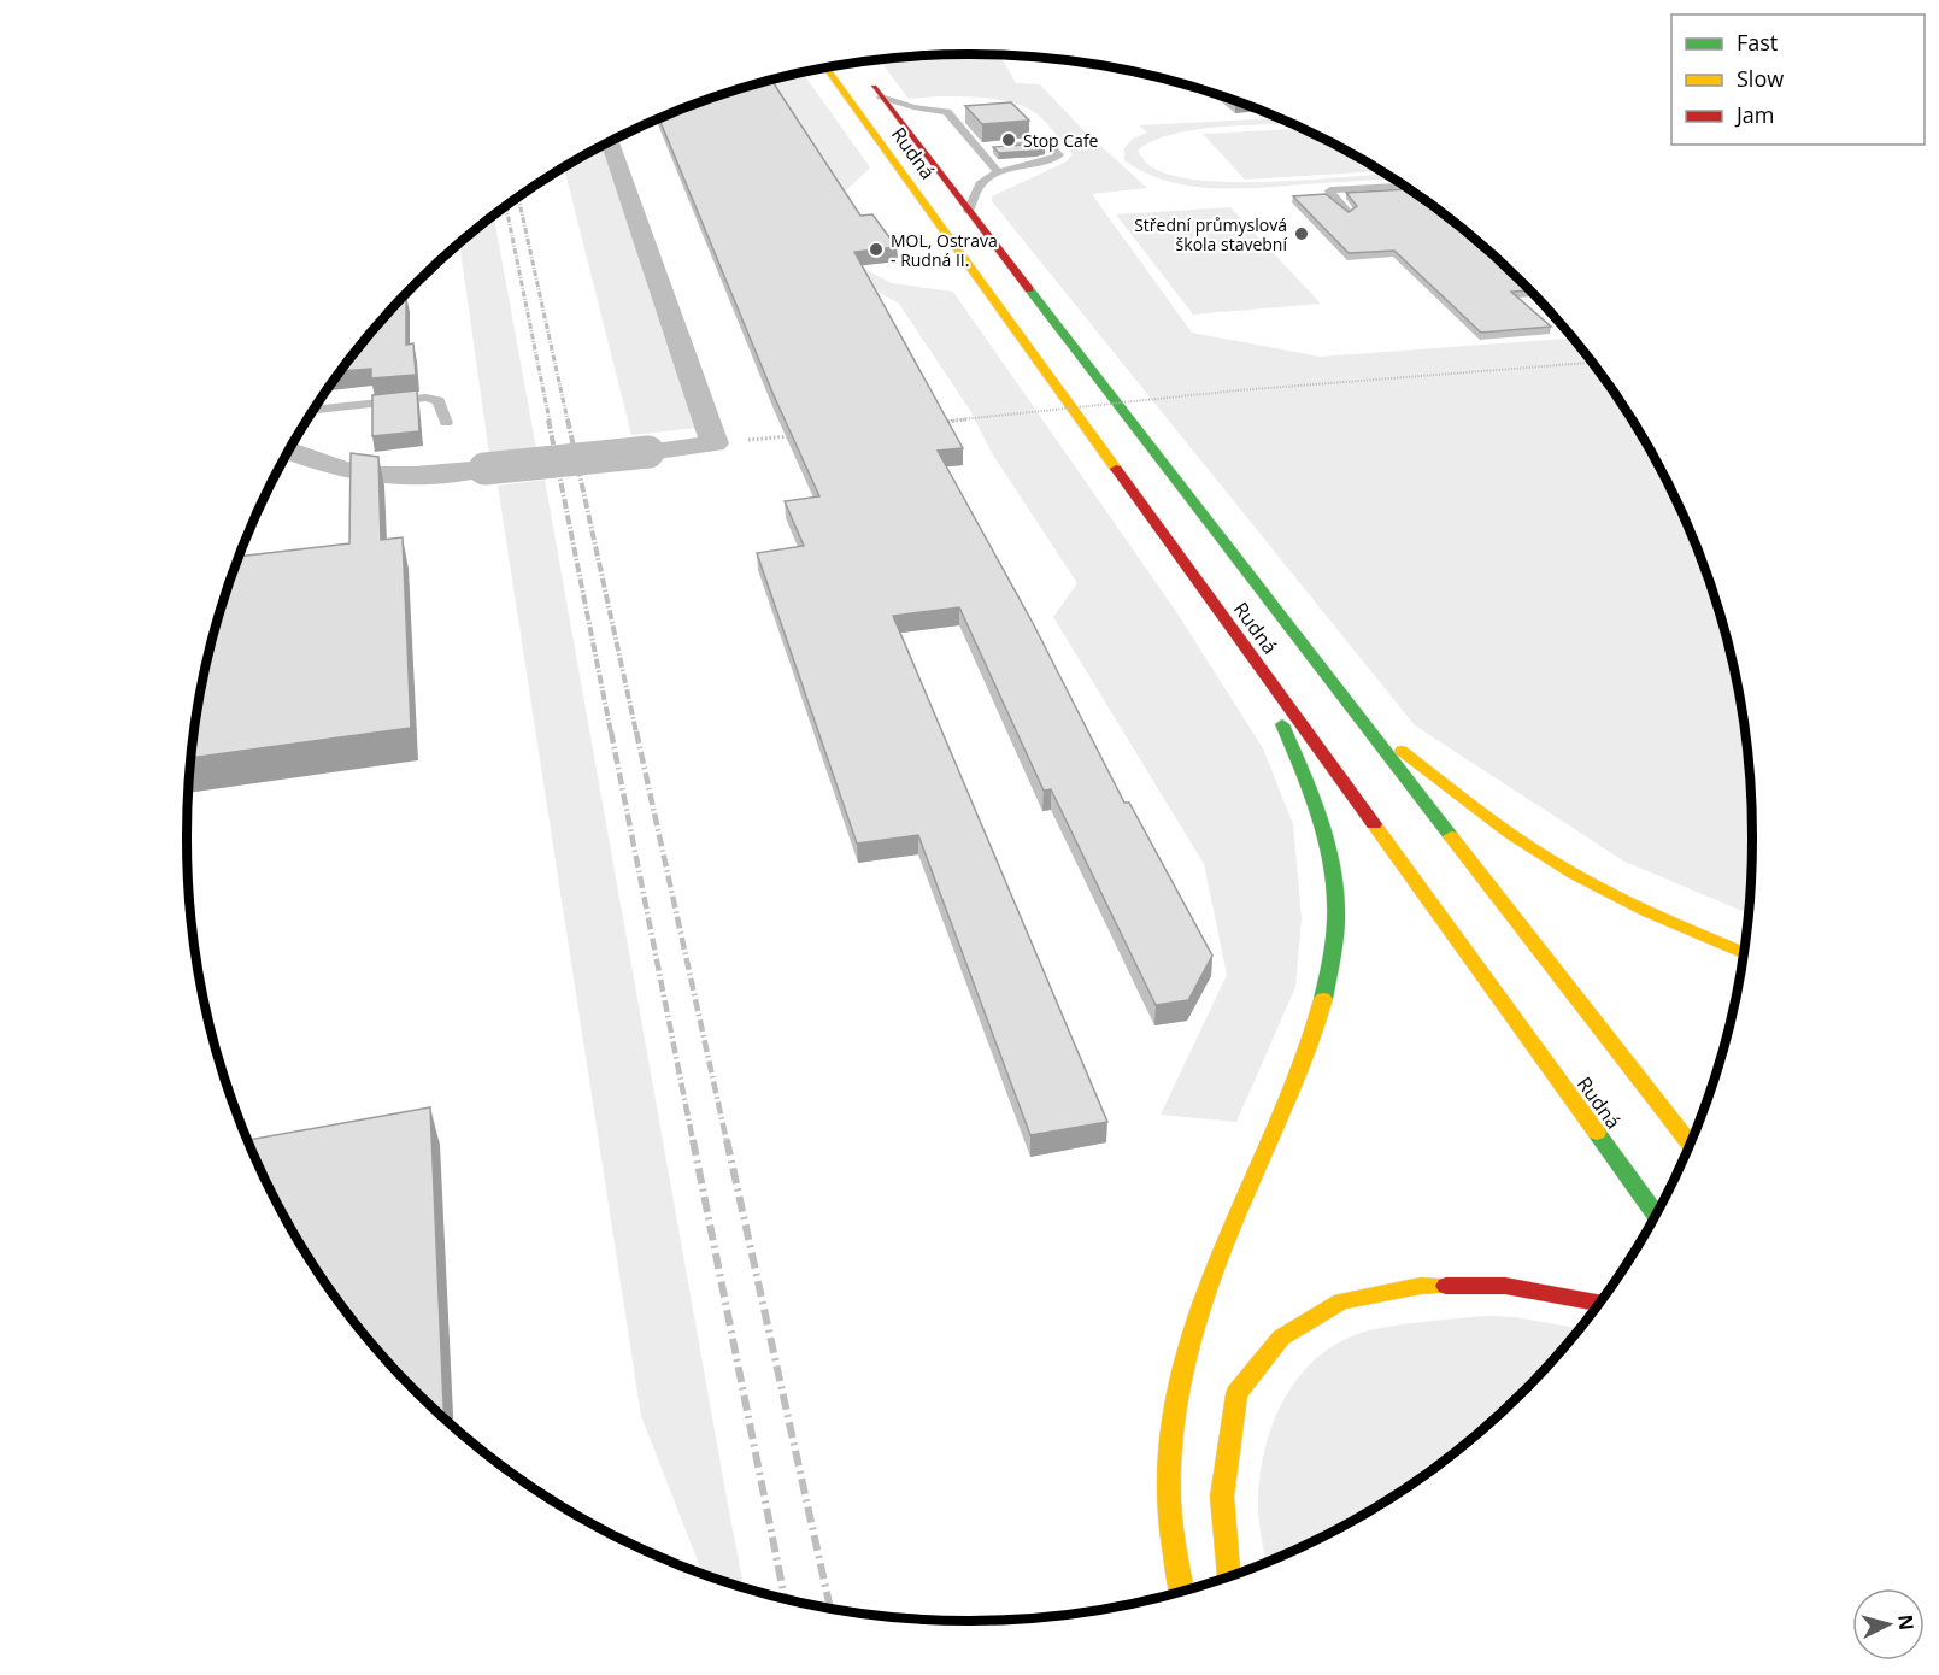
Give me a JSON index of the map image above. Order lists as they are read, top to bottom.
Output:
{
  "streets": {
    "highway": ["Rudná"]
  },
  "places": ["Stop Cafe", "Střední průmyslová škola stavební", "MOL, Ostrava - Rudná II."],
  "legend": ["Fast", "Slow", "Jam"],
  "north": "right"
}
